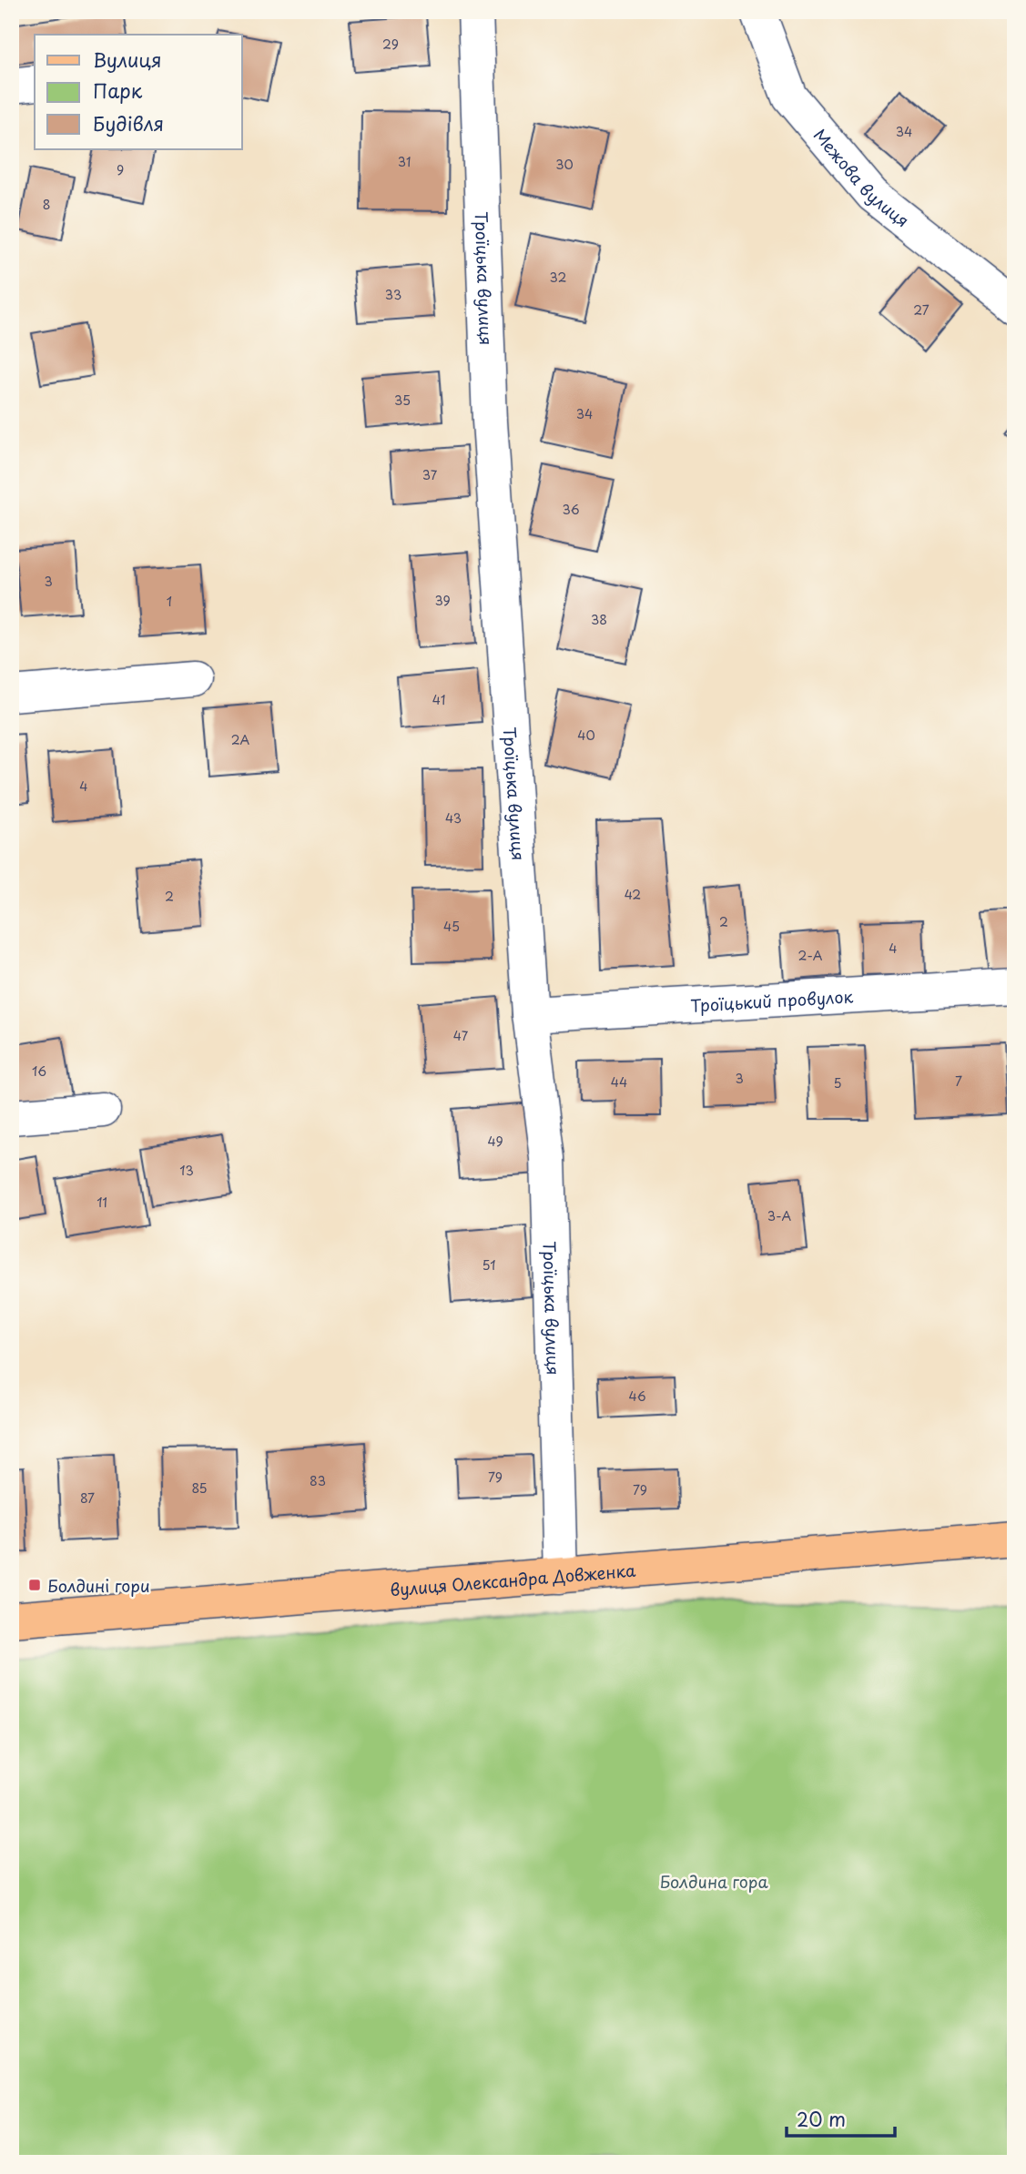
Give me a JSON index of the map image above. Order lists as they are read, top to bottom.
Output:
{
  "streets": {
    "main road": ["вулиця Олександра Довженка"],
    "street": ["Межова вулиця", "Троїцька вулиця", "Троїцький провулок"]
  },
  "crossings": [
    ["Троїцька вулиця", "Троїцький провулок"],
    ["Троїцька вулиця", "вулиця Олександра Довженка"]
  ],
  "parks": ["Болдина гора"],
  "places": {
    "transit": ["Болдині гори"]
  },
  "house_numbers": [
    "29",
    "34",
    "31",
    "30",
    "9",
    "8",
    "32",
    "33",
    "27",
    "35",
    "34",
    "37",
    "36",
    "3",
    "39",
    "1",
    "38",
    "41",
    "40",
    "2А",
    "4",
    "43",
    "42",
    "2",
    "2",
    "45",
    "4",
    "2-А",
    "47",
    "16",
    "3",
    "7",
    "44",
    "5",
    "49",
    "13",
    "11",
    "3-А",
    "51",
    "46",
    "79",
    "83",
    "85",
    "79",
    "87"
  ],
  "legend": ["Вулиця", "Парк", "Будівля"],
  "scale_bar": "20 m"
}
